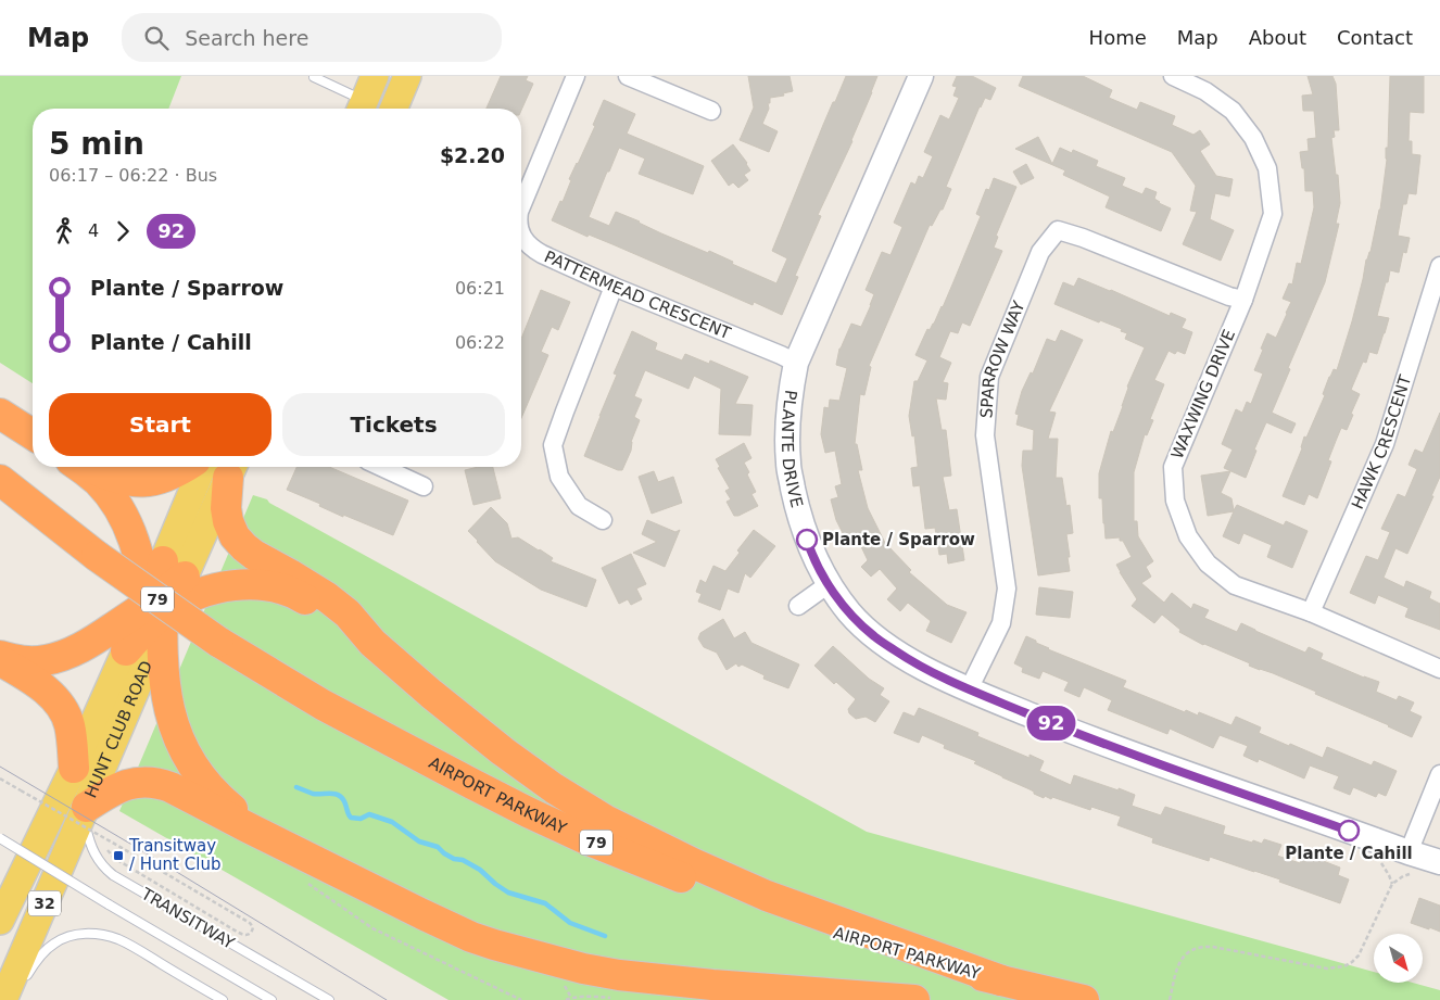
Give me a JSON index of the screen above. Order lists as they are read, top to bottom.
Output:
{
  "streets": {
    "highway": ["79", "AIRPORT PARKWAY"],
    "main road": ["HUNT CLUB ROAD", "32"],
    "street": [
      "PATTERMEAD CRESCENT",
      "SPARROW WAY",
      "WAXWING DRIVE",
      "HAWK CRESCENT",
      "PLANTE DRIVE"
    ],
    "lane": ["TRANSITWAY"]
  },
  "crossings": [
    ["PATTERMEAD CRESCENT", "PLANTE DRIVE"],
    ["SPARROW WAY", "WAXWING DRIVE"],
    ["SPARROW WAY", "PLANTE DRIVE"],
    ["WAXWING DRIVE", "HAWK CRESCENT"],
    ["HUNT CLUB ROAD", "TRANSITWAY"]
  ],
  "places": {
    "other": ["Plante / Sparrow", "Plante / Cahill"],
    "transit": ["Transitway / Hunt Club"]
  },
  "lines": ["bus line 92"],
  "north": "bottom right",
  "page": {
    "header": "Map",
    "search": "Search here",
    "nav": [
      "Home",
      "Map",
      "About",
      "Contact"
    ],
    "on_map": "92",
    "heading": ["5 min", "06:17 – 06:22 · Bus", "$2.20"],
    "legs": ["4", "92"],
    "list": [
      {
        "name": "Plante / Sparrow",
        "value": "06:21"
      },
      {
        "name": "Plante / Cahill",
        "value": "06:22"
      }
    ],
    "buttons": ["Start", "Tickets"]
  }
}
